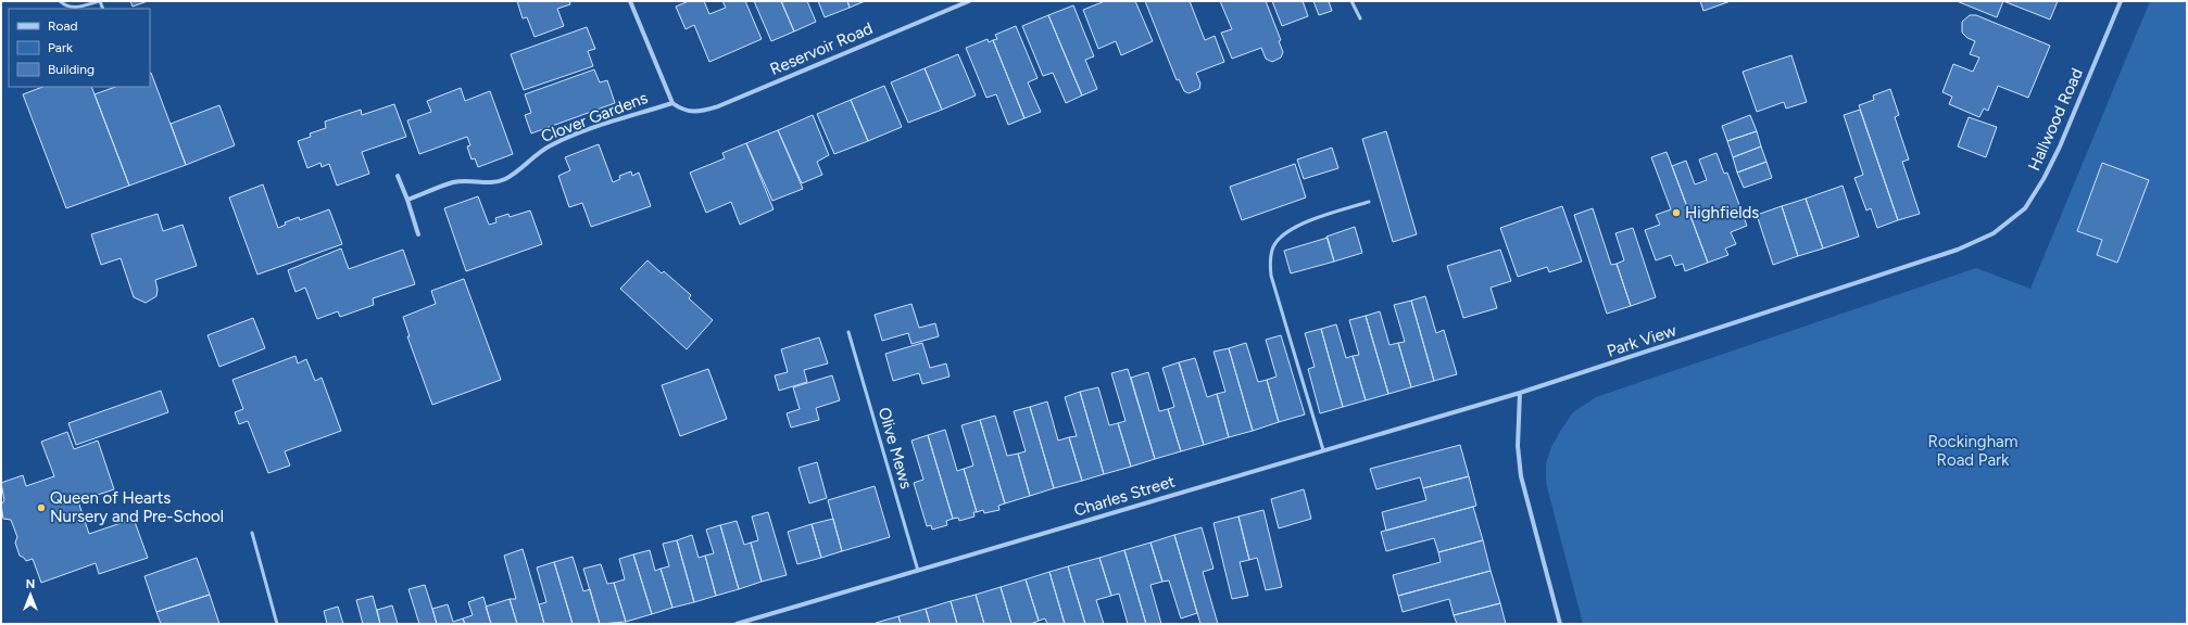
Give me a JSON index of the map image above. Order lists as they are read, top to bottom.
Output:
{
  "streets": {
    "street": [
      "Reservoir Road",
      "Clover Gardens",
      "Hallwood Road",
      "Park View",
      "Charles Street"
    ],
    "lane": ["Olive Mews"]
  },
  "crossings": [
    ["Reservoir Road", "Clover Gardens"],
    ["Hallwood Road", "Park View"],
    ["Park View", "Charles Street"],
    ["Olive Mews", "Charles Street"]
  ],
  "parks": ["Rockingham Road Park"],
  "places": ["Highfields", "Queen of Hearts Nursery and Pre-School"],
  "legend": ["Road", "Park", "Building"],
  "north": "top"
}
